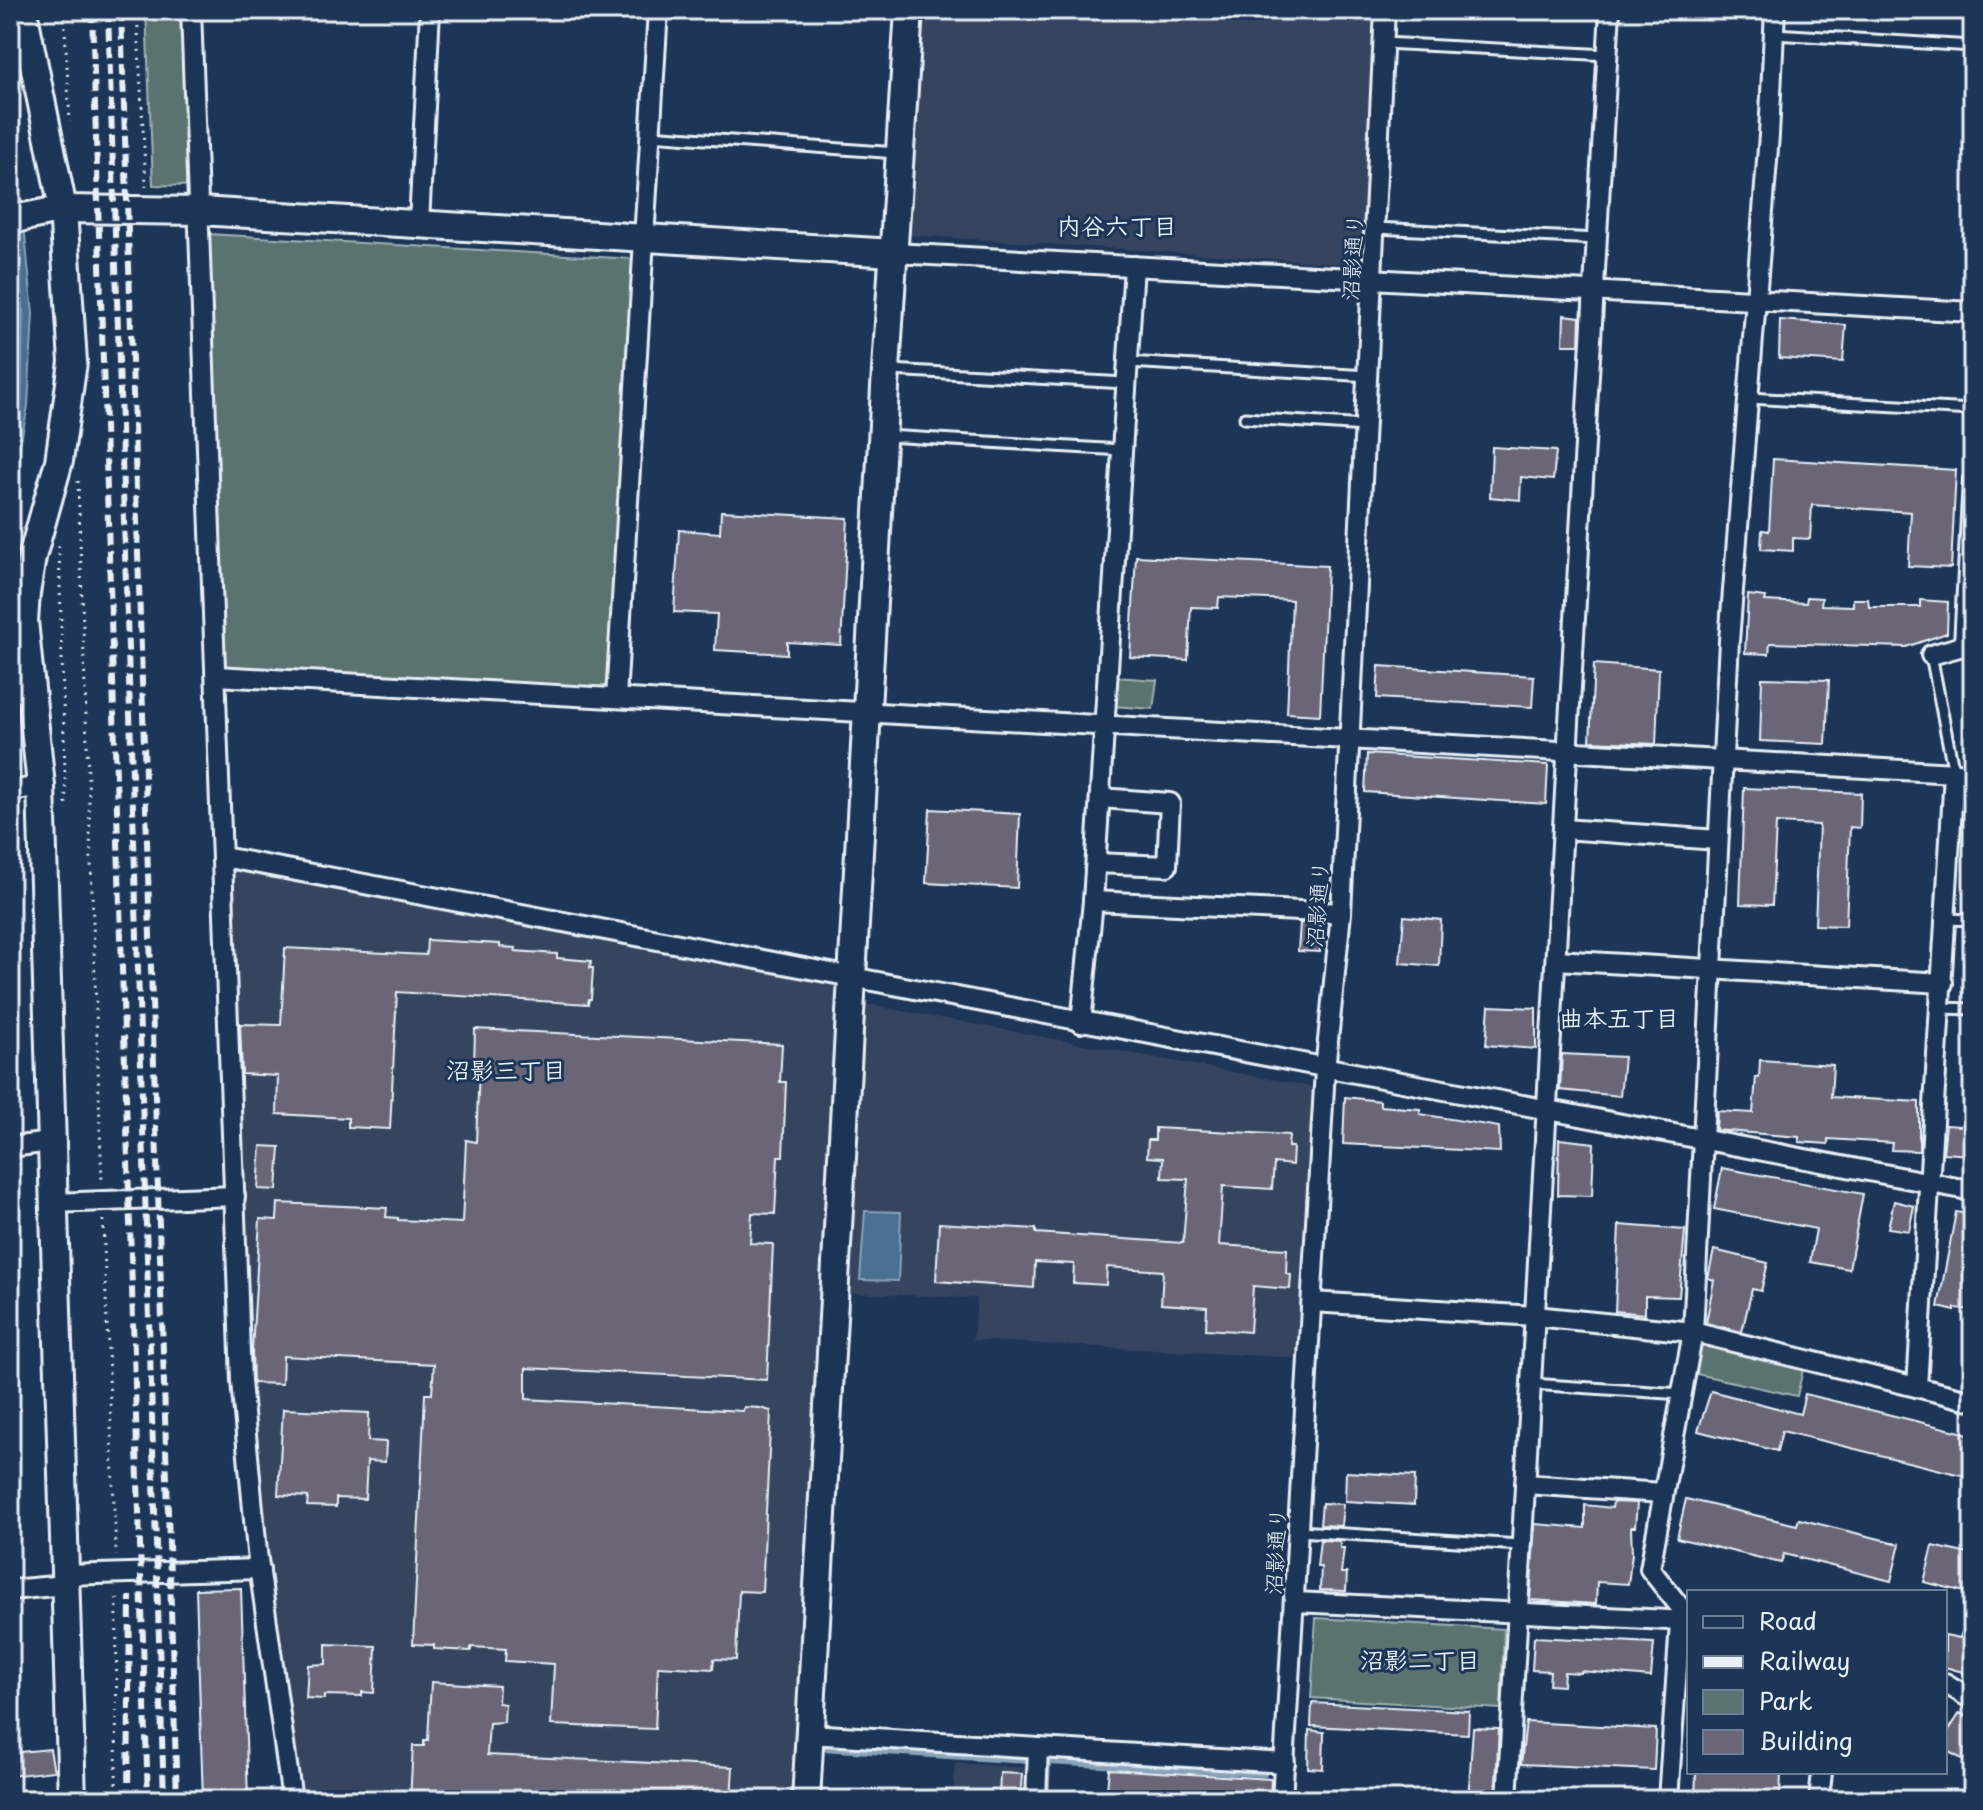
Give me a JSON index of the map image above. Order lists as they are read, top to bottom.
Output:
{
  "streets": {
    "street": ["沼影通り"]
  },
  "districts": [
    "内谷六丁目",
    "曲本五丁目",
    "沼影三丁目",
    "沼影二丁目"
  ],
  "legend": [
    "Road",
    "Railway",
    "Park",
    "Building"
  ]
}
